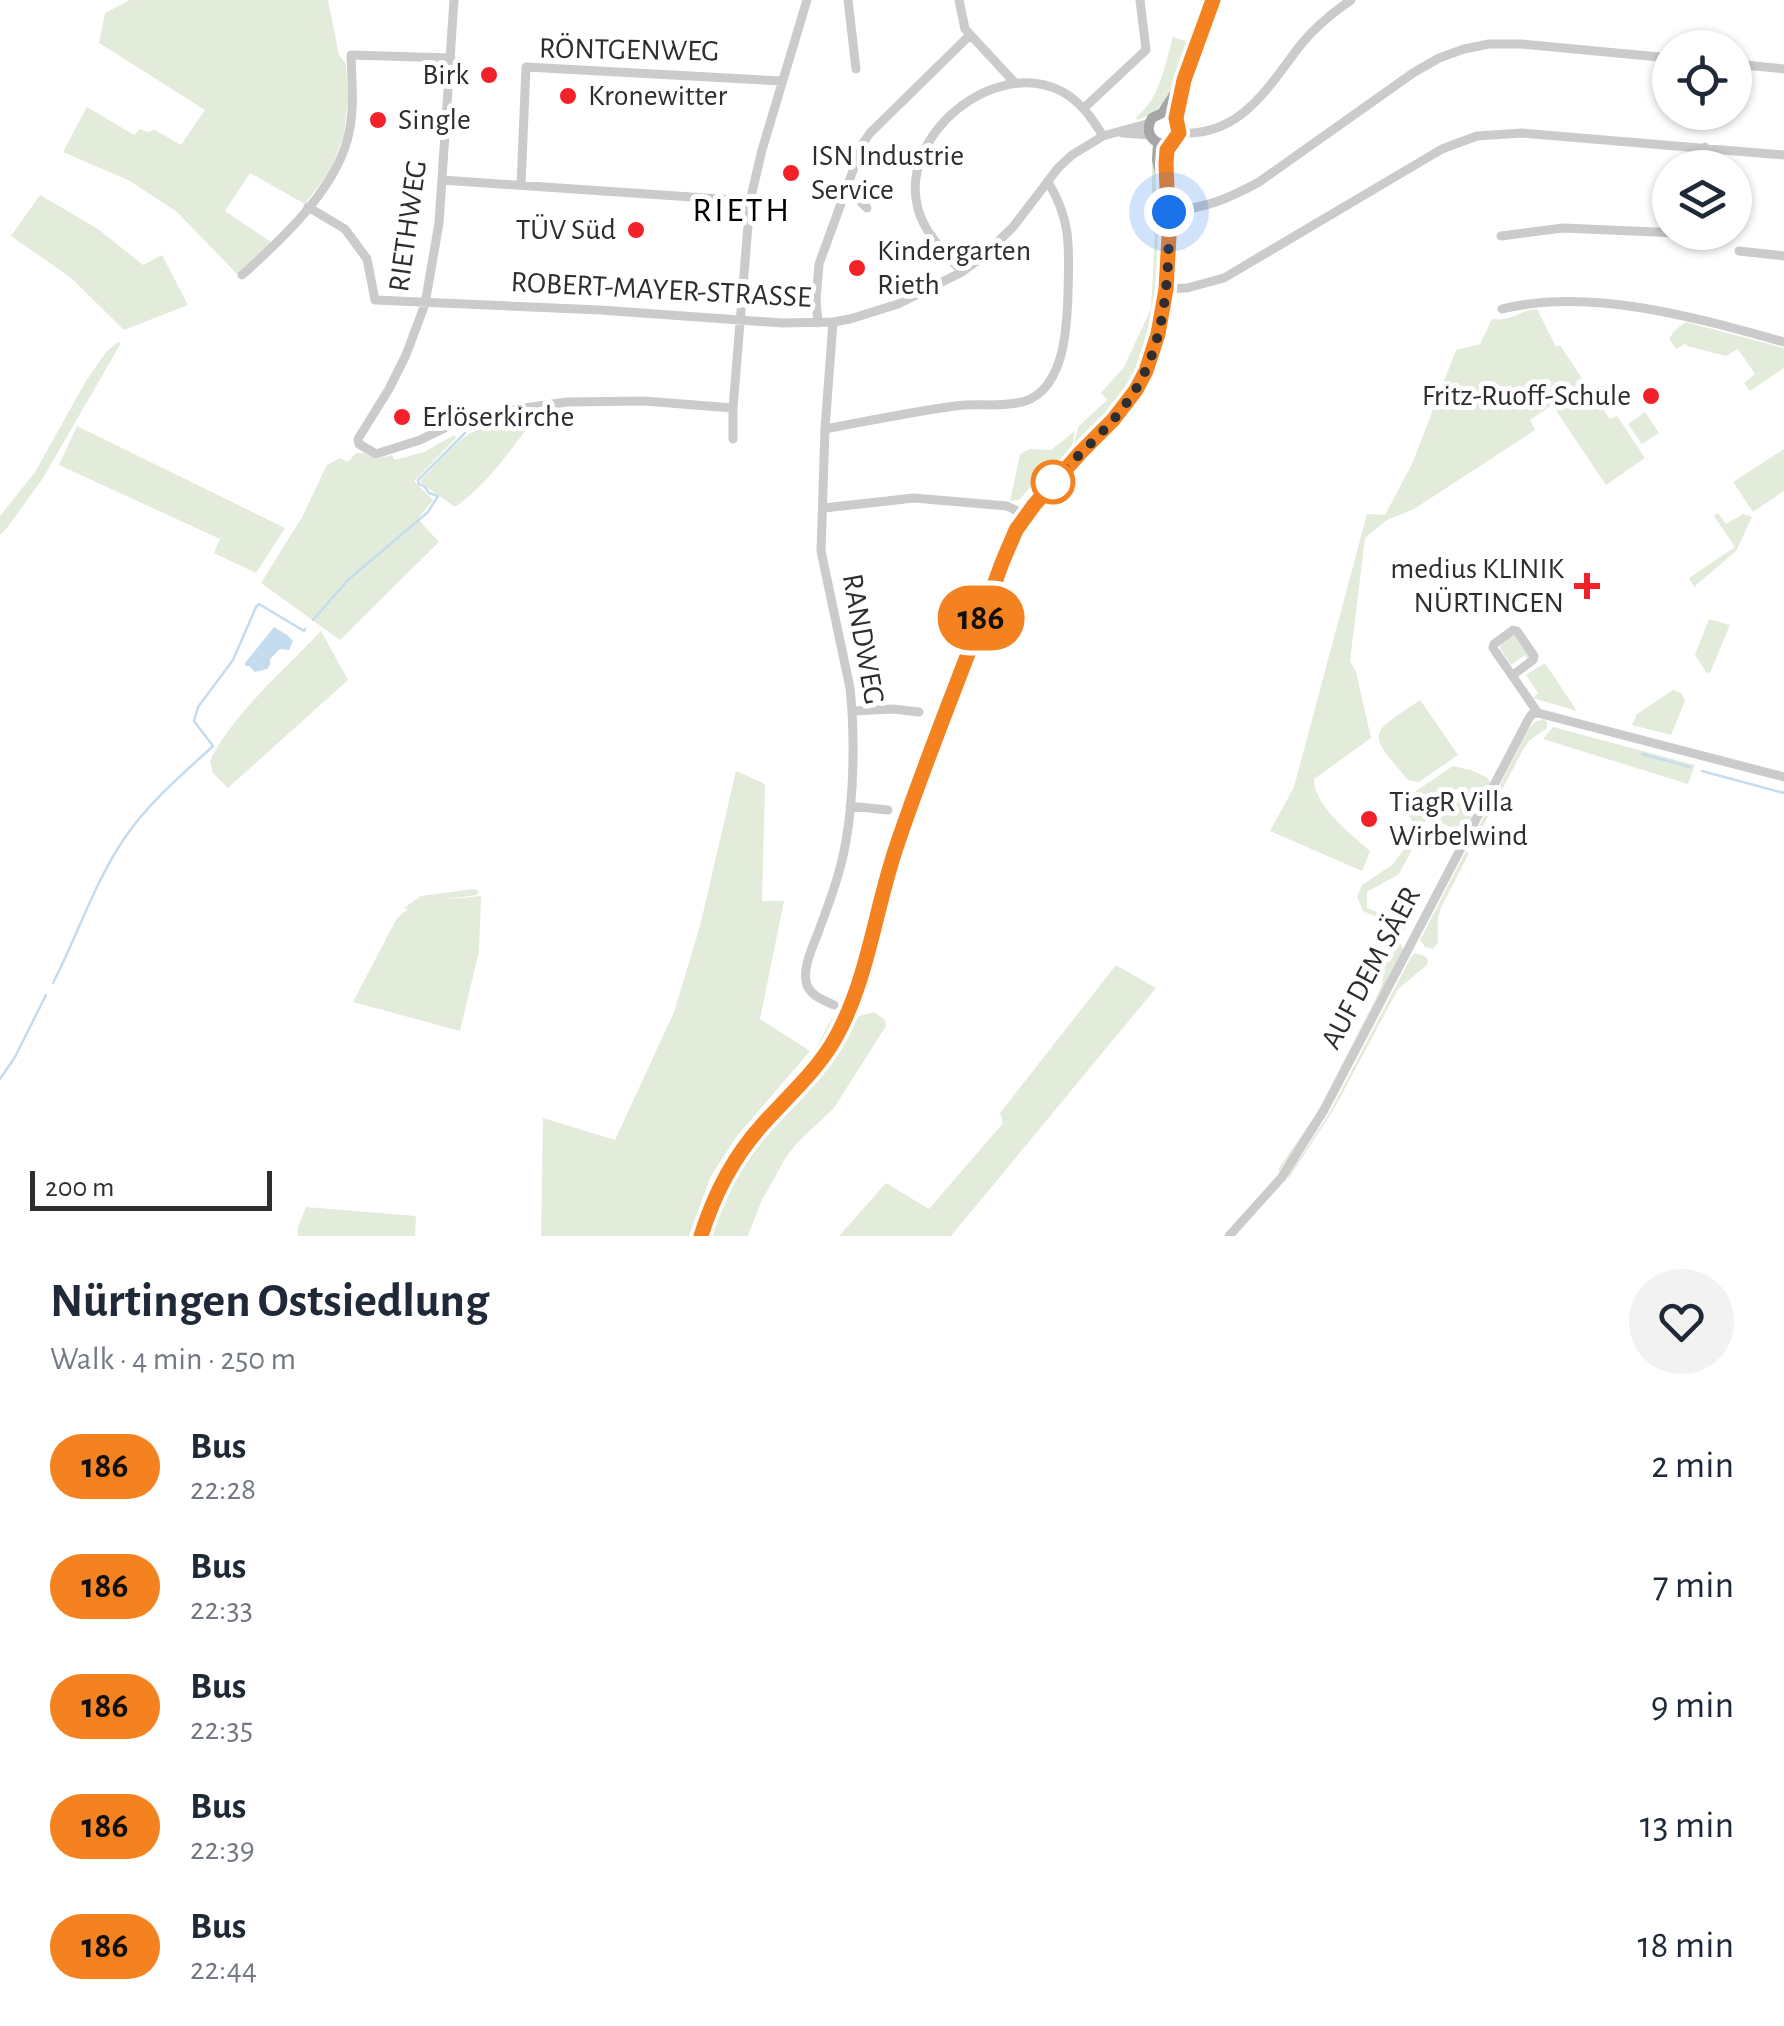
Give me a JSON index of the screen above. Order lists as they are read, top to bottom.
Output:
{
  "streets": {
    "street": [
      "RÖNTGENWEG",
      "RIETHWEG",
      "ROBERT-MAYER-STRASSE",
      "RANDWEG",
      "AUF DEM SÄER"
    ]
  },
  "crossings": [
    ["RIETHWEG", "ROBERT-MAYER-STRASSE"],
    ["ROBERT-MAYER-STRASSE", "RANDWEG"]
  ],
  "districts": ["RIETH"],
  "places": {
    "other": [
      "Birk",
      "Kronewitter",
      "Single",
      "ISN Industrie Service",
      "TÜV Süd",
      "Kindergarten Rieth",
      "Fritz-Ruoff-Schule",
      "Erlöserkirche",
      "TiagR Villa Wirbelwind"
    ],
    "health": ["medius KLINIK NÜRTINGEN"]
  },
  "lines": ["bus line 186"],
  "scale_bar": "200 m",
  "page": {
    "on_map": "186",
    "scale": "200 m",
    "heading": ["Nürtingen Ostsiedlung", "Walk · 4 min · 250 m"],
    "list": [
      {
        "mark": "186",
        "name": "Bus",
        "note": "22:28",
        "value": "2 min"
      },
      {
        "mark": "186",
        "name": "Bus",
        "note": "22:33",
        "value": "7 min"
      },
      {
        "mark": "186",
        "name": "Bus",
        "note": "22:35",
        "value": "9 min"
      },
      {
        "mark": "186",
        "name": "Bus",
        "note": "22:39",
        "value": "13 min"
      },
      {
        "mark": "186",
        "name": "Bus",
        "note": "22:44",
        "value": "18 min"
      }
    ]
  }
}
